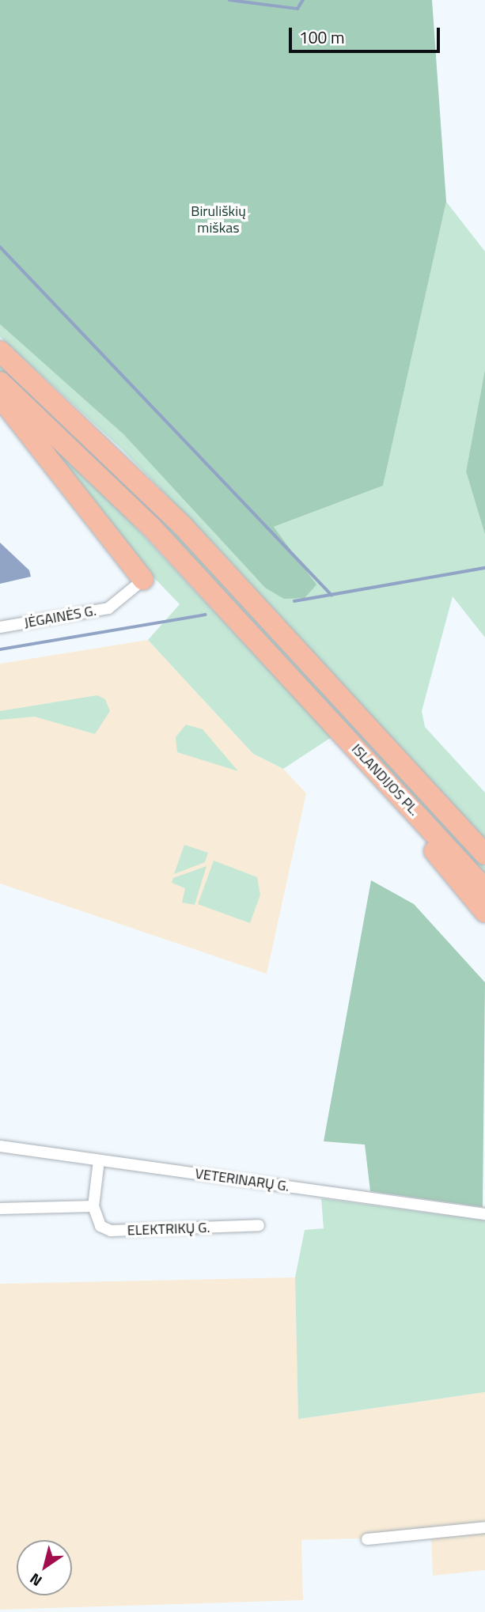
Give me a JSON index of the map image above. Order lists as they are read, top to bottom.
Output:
{
  "streets": {
    "highway": ["ISLANDIJOS PL."],
    "street": ["JĖGAINĖS G.", "VETERINARŲ G.", "ELEKTRIKŲ G."]
  },
  "parks": ["Biruliškių miškas"],
  "scale_bar": "100 m",
  "north": "bottom left"
}
